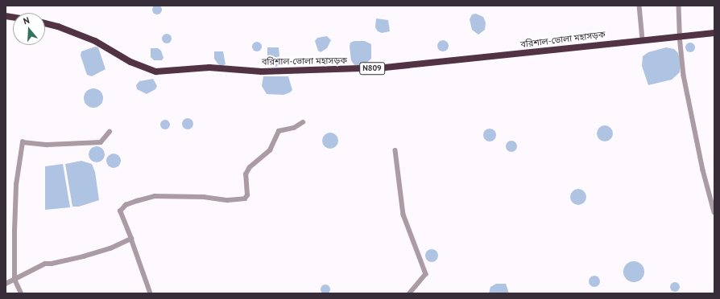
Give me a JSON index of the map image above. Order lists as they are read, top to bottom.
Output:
{
  "streets": {
    "highway": ["বরিশাল-ভোলা মহাসড়ক", "N809"]
  },
  "north": "top"
}
